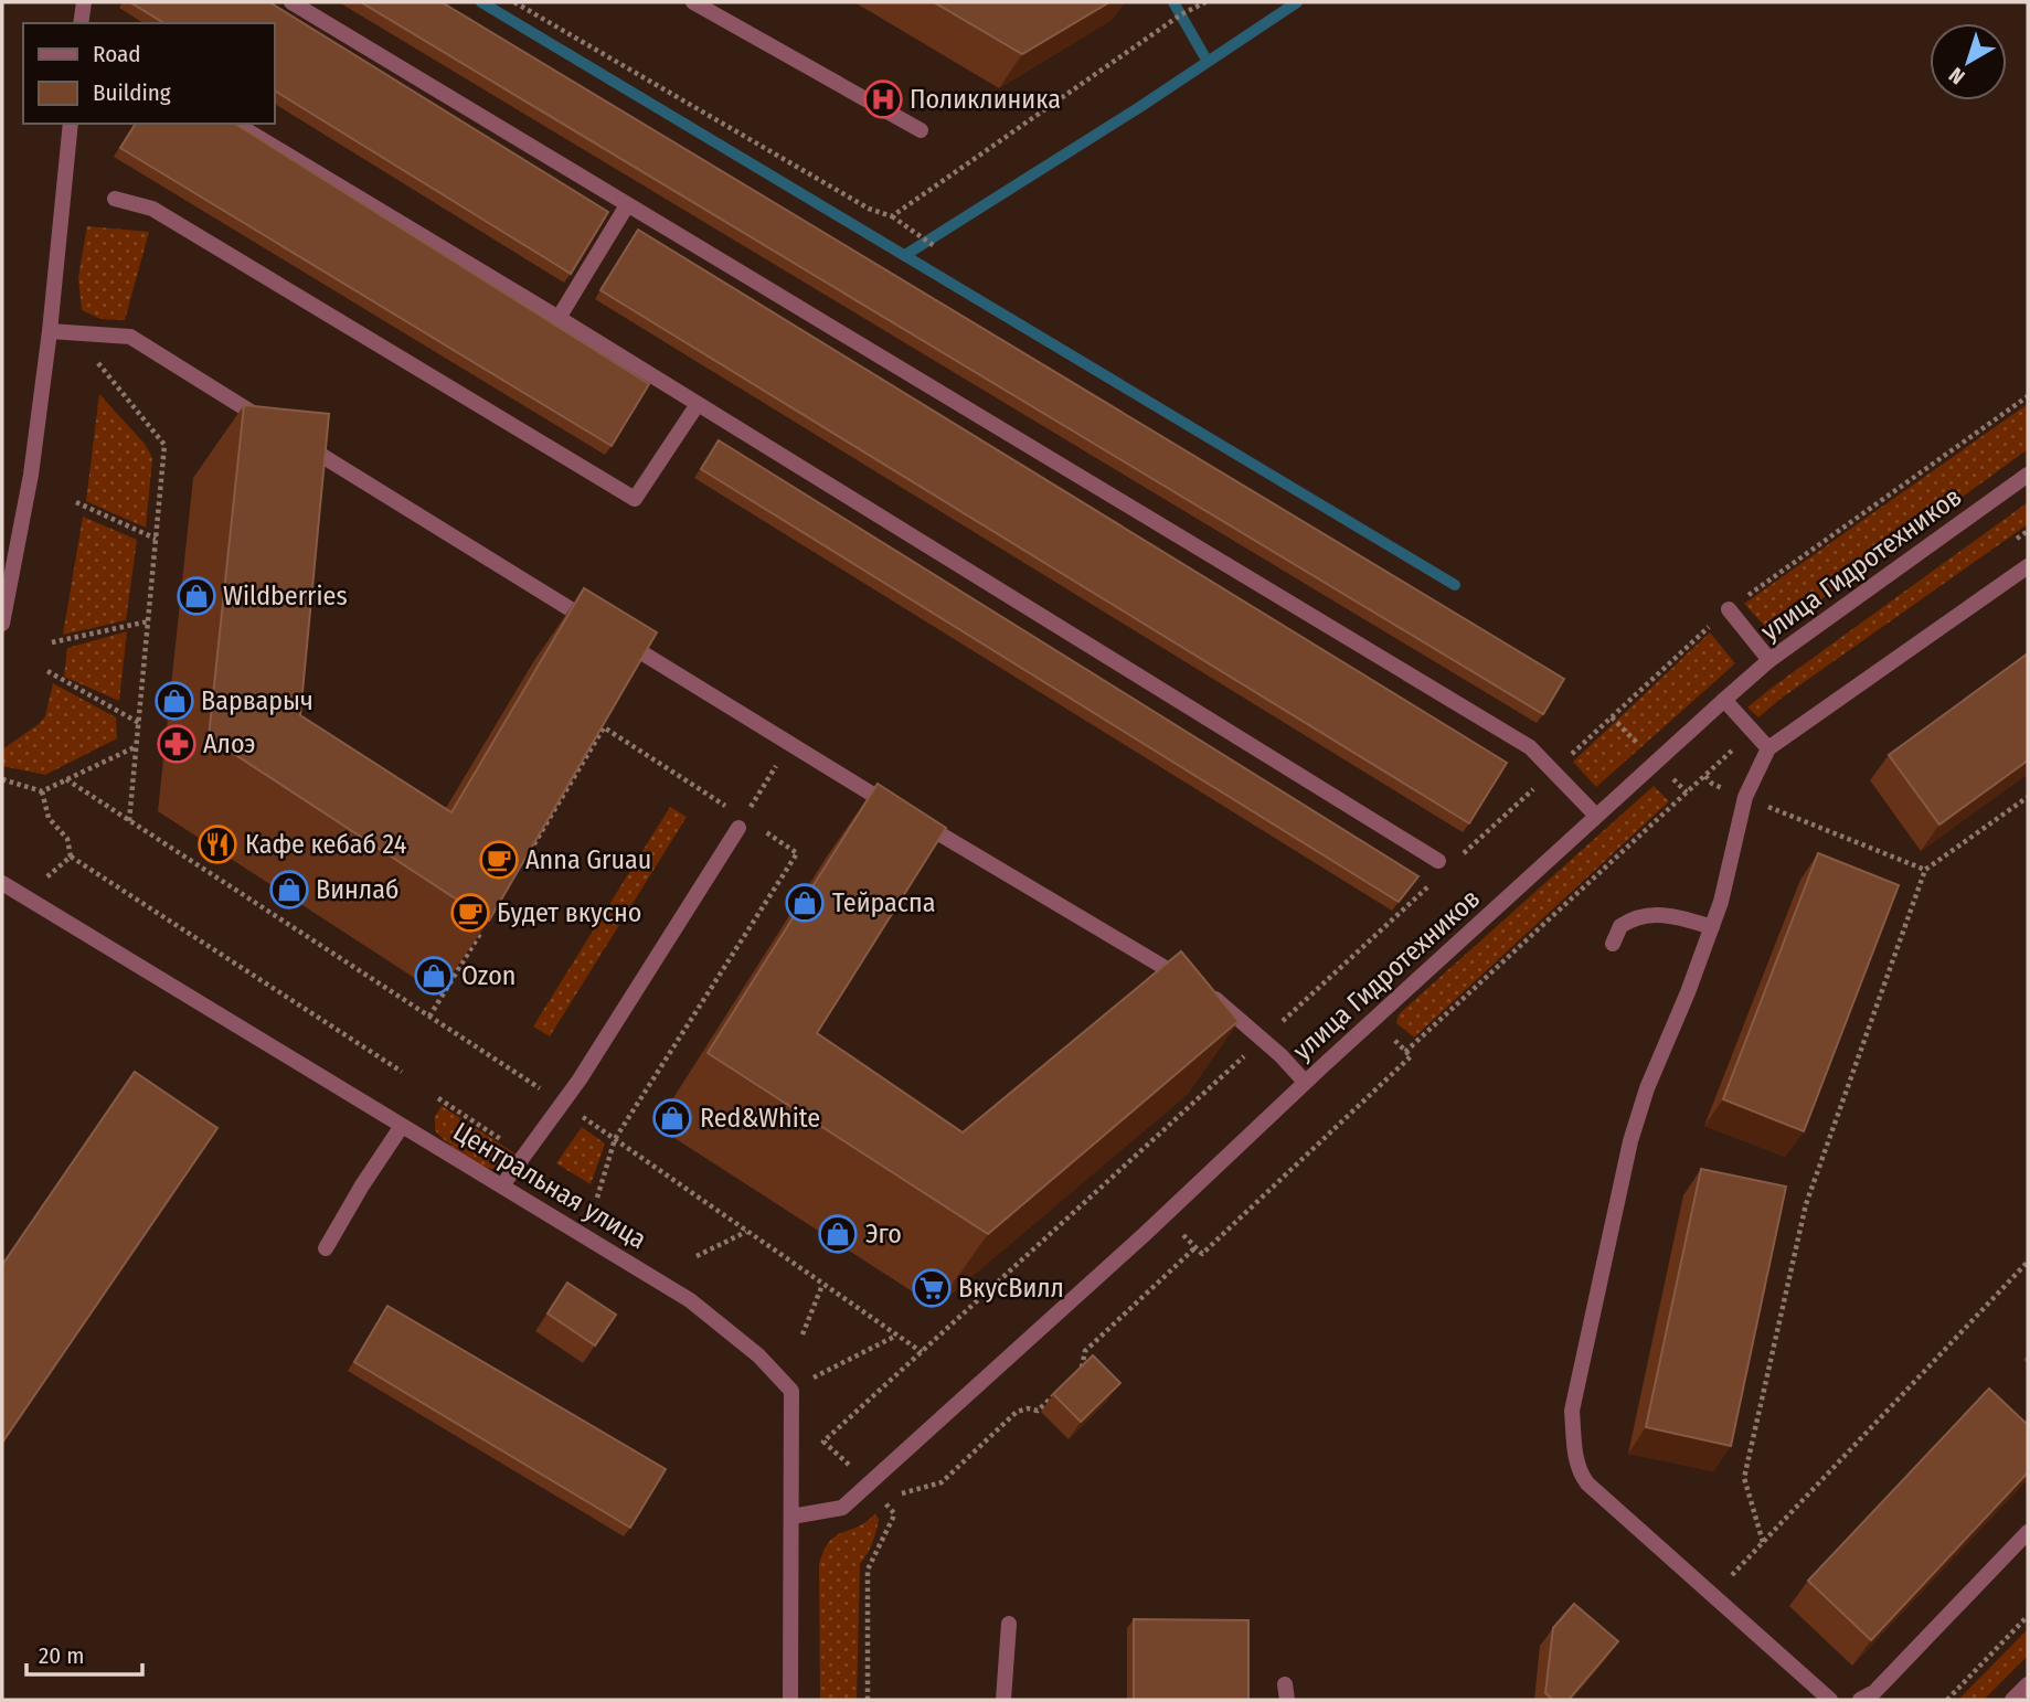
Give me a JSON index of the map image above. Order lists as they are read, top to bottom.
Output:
{
  "streets": {
    "street": ["улица Гидротехников", "Центральная улица"]
  },
  "crossings": [
    ["улица Гидротехников", "Центральная улица"]
  ],
  "places": {
    "hospital": ["Поликлиника"],
    "shop": [
      "Wildberries",
      "Варварыч",
      "Винлаб",
      "Тейраспа",
      "Ozon",
      "Red&White",
      "Эго"
    ],
    "pharmacy": ["Алоэ"],
    "restaurant": ["Кафе кебаб 24"],
    "cafe": ["Anna Gruau", "Будет вкусно"],
    "supermarket": ["ВкусВилл"]
  },
  "legend": ["Road", "Building"],
  "scale_bar": "20 m",
  "north": "bottom left"
}
